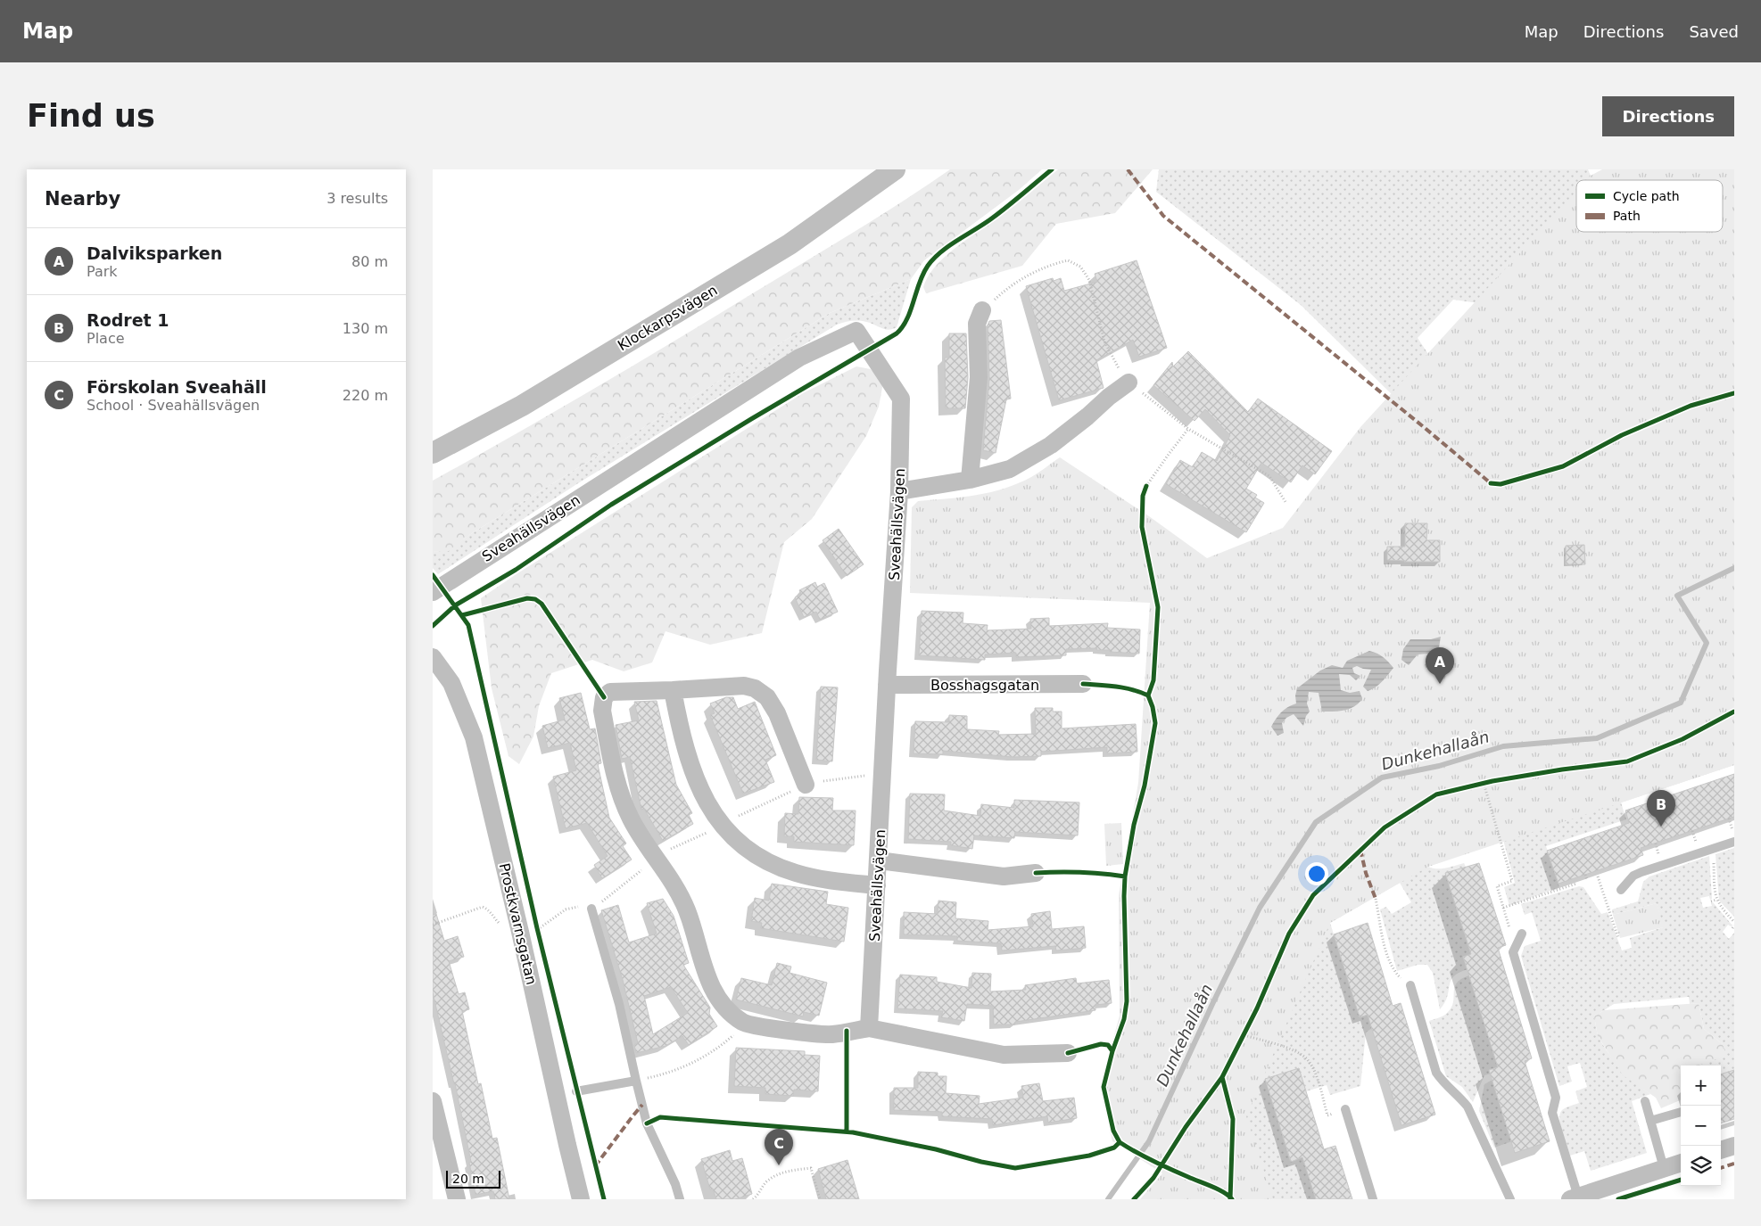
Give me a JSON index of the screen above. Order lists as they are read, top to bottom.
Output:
{
  "streets": {
    "street": [
      "Klockarpsvägen",
      "Sveahällsvägen",
      "Bosshagsgatan",
      "Prostkvarnsgatan"
    ]
  },
  "crossings": [
    ["Sveahällsvägen", "Bosshagsgatan"]
  ],
  "water": ["Dunkehallaån"],
  "legend": ["Cycle path", "Path"],
  "scale_bar": "20 m",
  "page": {
    "header": "Map",
    "nav": ["Map", "Directions", "Saved"],
    "buttons": "Directions",
    "title": "Find us",
    "heading": ["Nearby", "3 results"],
    "list": [
      {
        "mark": "A",
        "name": "Dalviksparken",
        "note": "Park",
        "value": "80 m"
      },
      {
        "mark": "B",
        "name": "Rodret 1",
        "note": "Place",
        "value": "130 m"
      },
      {
        "mark": "C",
        "name": "Förskolan Sveahäll",
        "note": "School · Sveahällsvägen",
        "value": "220 m"
      }
    ],
    "pins": ["A", "B", "C"],
    "map_buttons": ["+", "−"],
    "scale": "20 m"
  }
}
